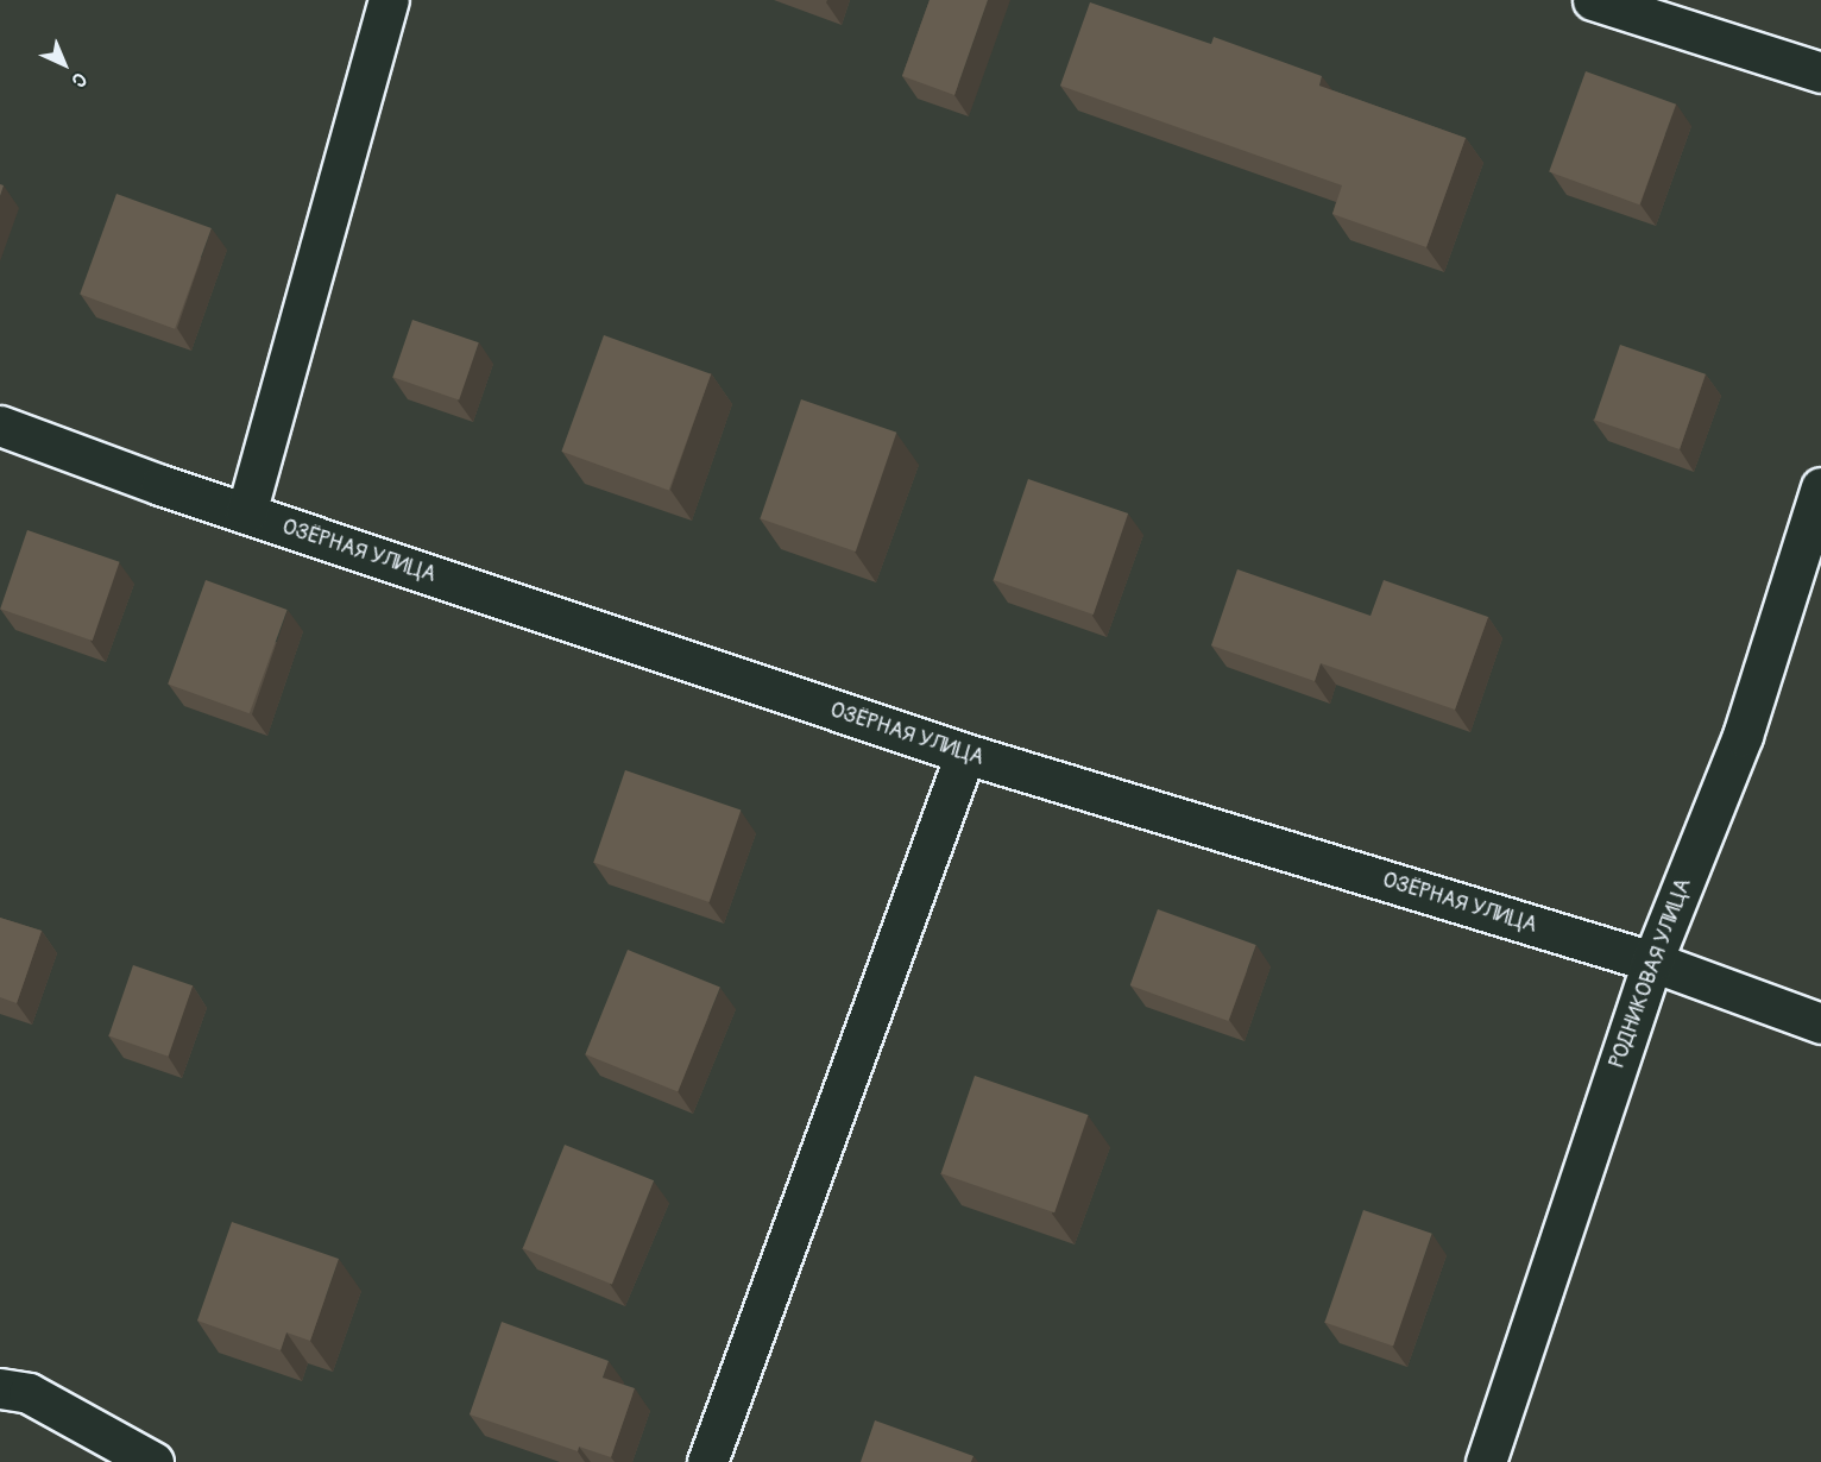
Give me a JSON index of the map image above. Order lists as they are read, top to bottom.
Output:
{
  "streets": {
    "street": ["ОЗЁРНАЯ УЛИЦА", "РОДНИКОВАЯ УЛИЦА"]
  },
  "crossings": [
    ["ОЗЁРНАЯ УЛИЦА", "РОДНИКОВАЯ УЛИЦА"]
  ],
  "north": "bottom right"
}
